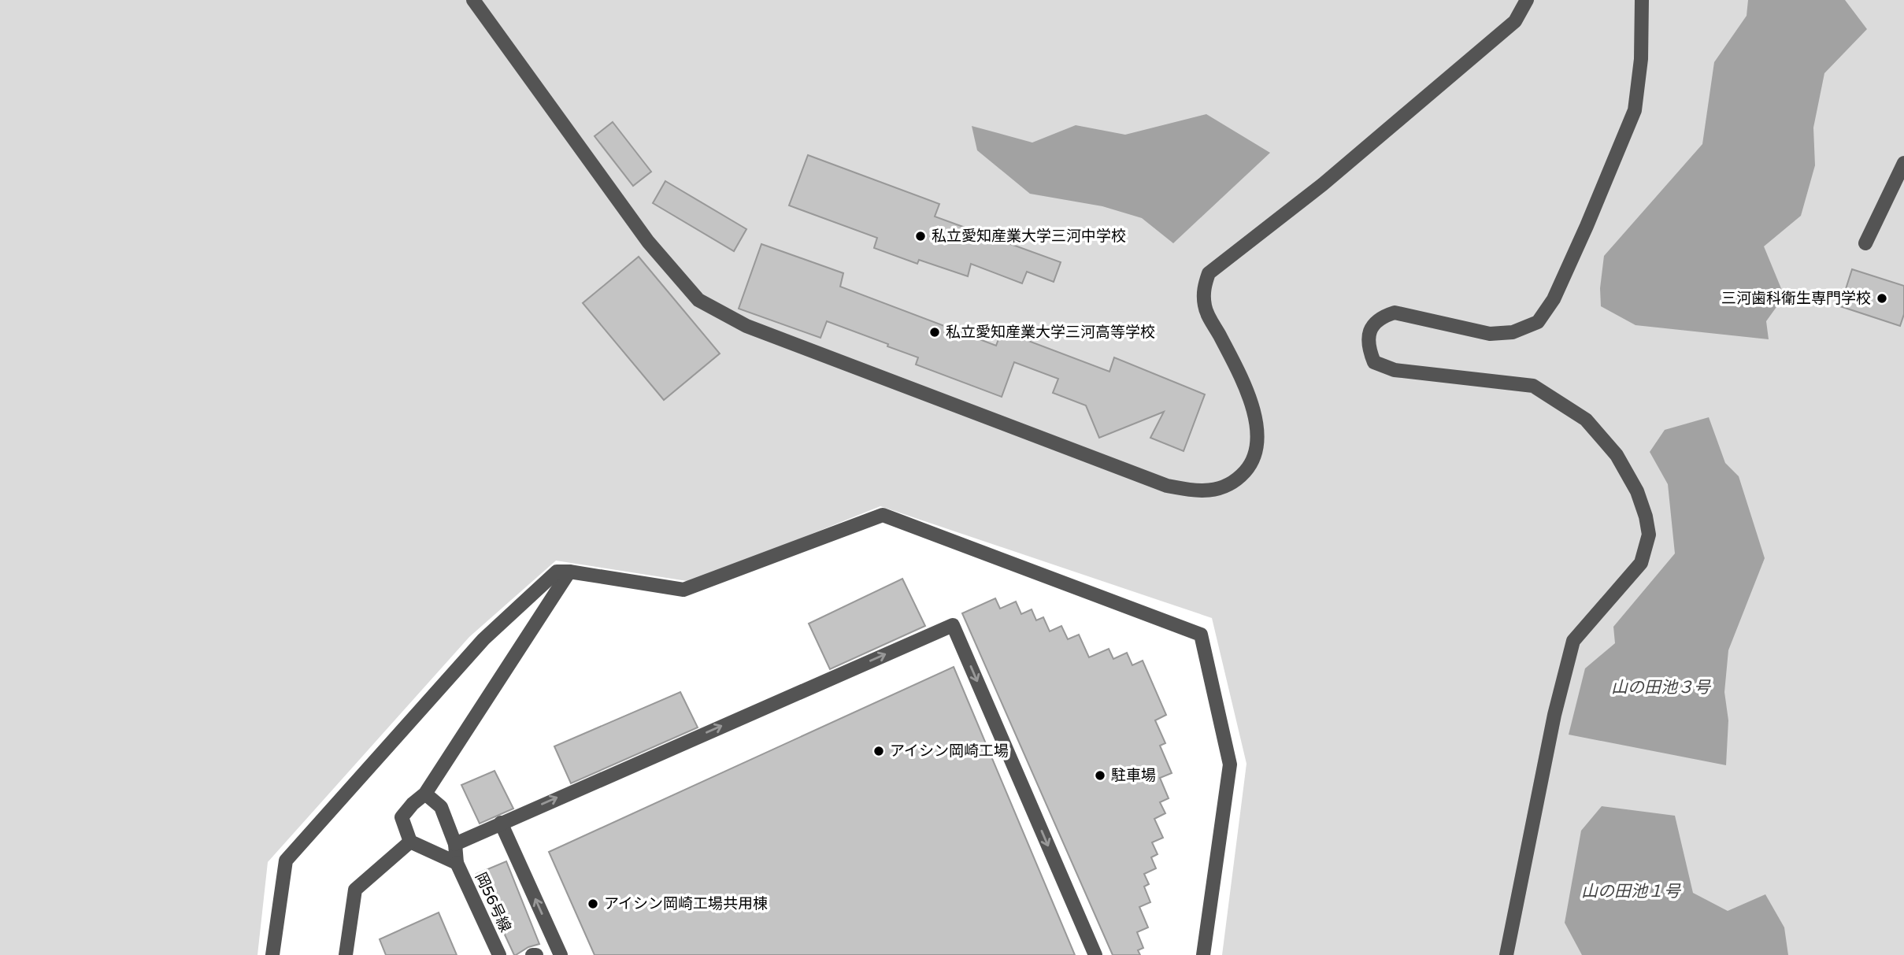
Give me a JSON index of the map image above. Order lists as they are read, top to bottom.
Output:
{
  "streets": {
    "street": ["岡56号線"]
  },
  "water": ["山の田池３号", "山の田池１号"],
  "places": [
    "私立愛知産業大学三河中学校",
    "三河歯科衛生専門学校",
    "私立愛知産業大学三河高等学校",
    "アイシン岡崎工場",
    "駐車場",
    "アイシン岡崎工場共用棟"
  ]
}
